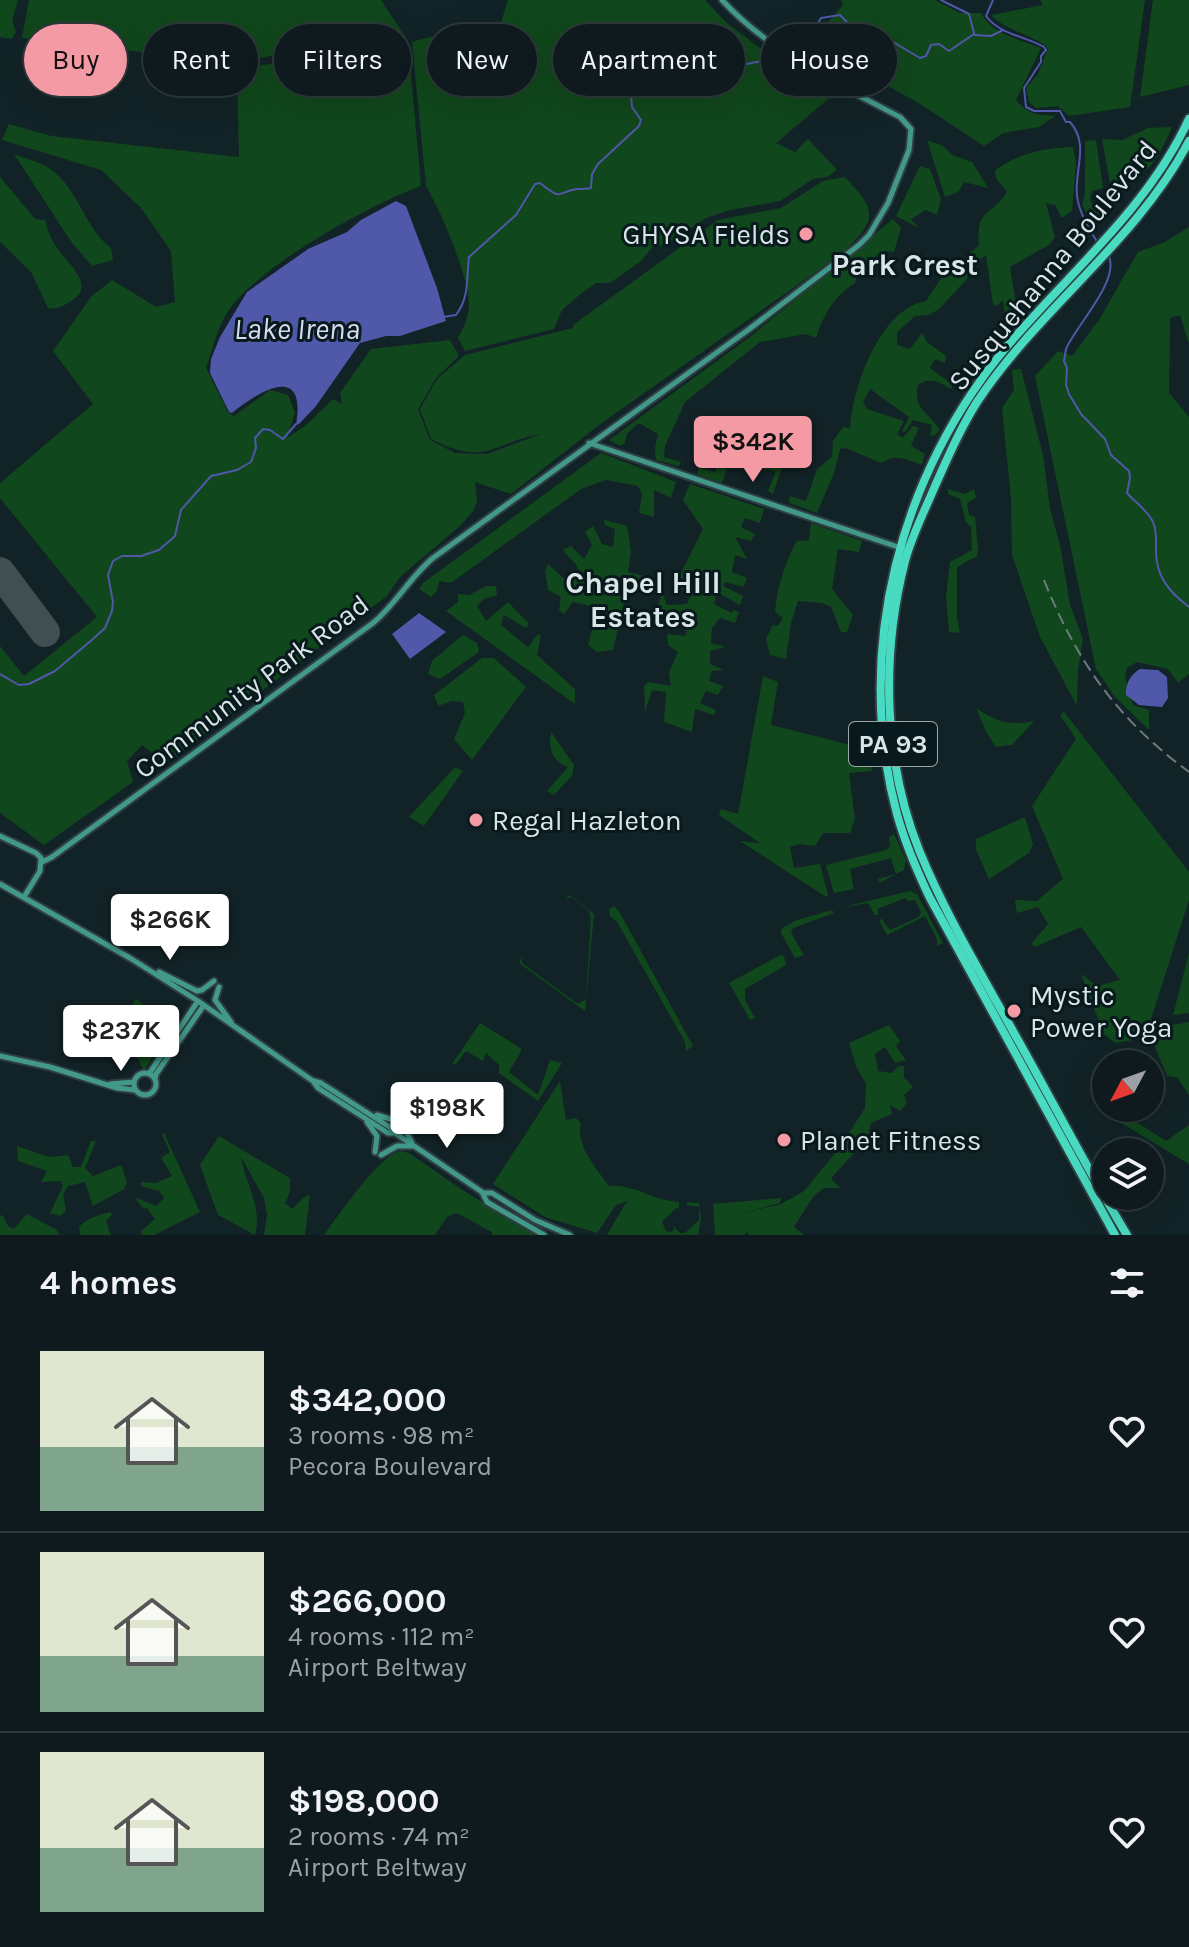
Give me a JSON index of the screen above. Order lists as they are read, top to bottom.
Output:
{
  "streets": {
    "highway": ["Susquehanna Boulevard", "PA 93"],
    "street": ["Community Park Road"]
  },
  "districts": ["Park Crest", "Chapel Hill Estates"],
  "water": ["Lake Irena"],
  "places": [
    "GHYSA Fields",
    "Regal Hazleton",
    "Mystic Power Yoga",
    "Planet Fitness"
  ],
  "north": "bottom left",
  "page": {
    "chip": [
      "Buy",
      "Rent",
      "Filters",
      "New",
      "Apartment",
      "House"
    ],
    "price": [
      "$342K",
      "$266K",
      "$237K",
      "$198K"
    ],
    "heading": "4 homes",
    "list": [
      {
        "name": "$342,000",
        "note": "3 rooms · 98 m² · Pecora Boulevard"
      },
      {
        "name": "$266,000",
        "note": "4 rooms · 112 m² · Airport Beltway"
      },
      {
        "name": "$198,000",
        "note": "2 rooms · 74 m² · Airport Beltway"
      }
    ]
  }
}
